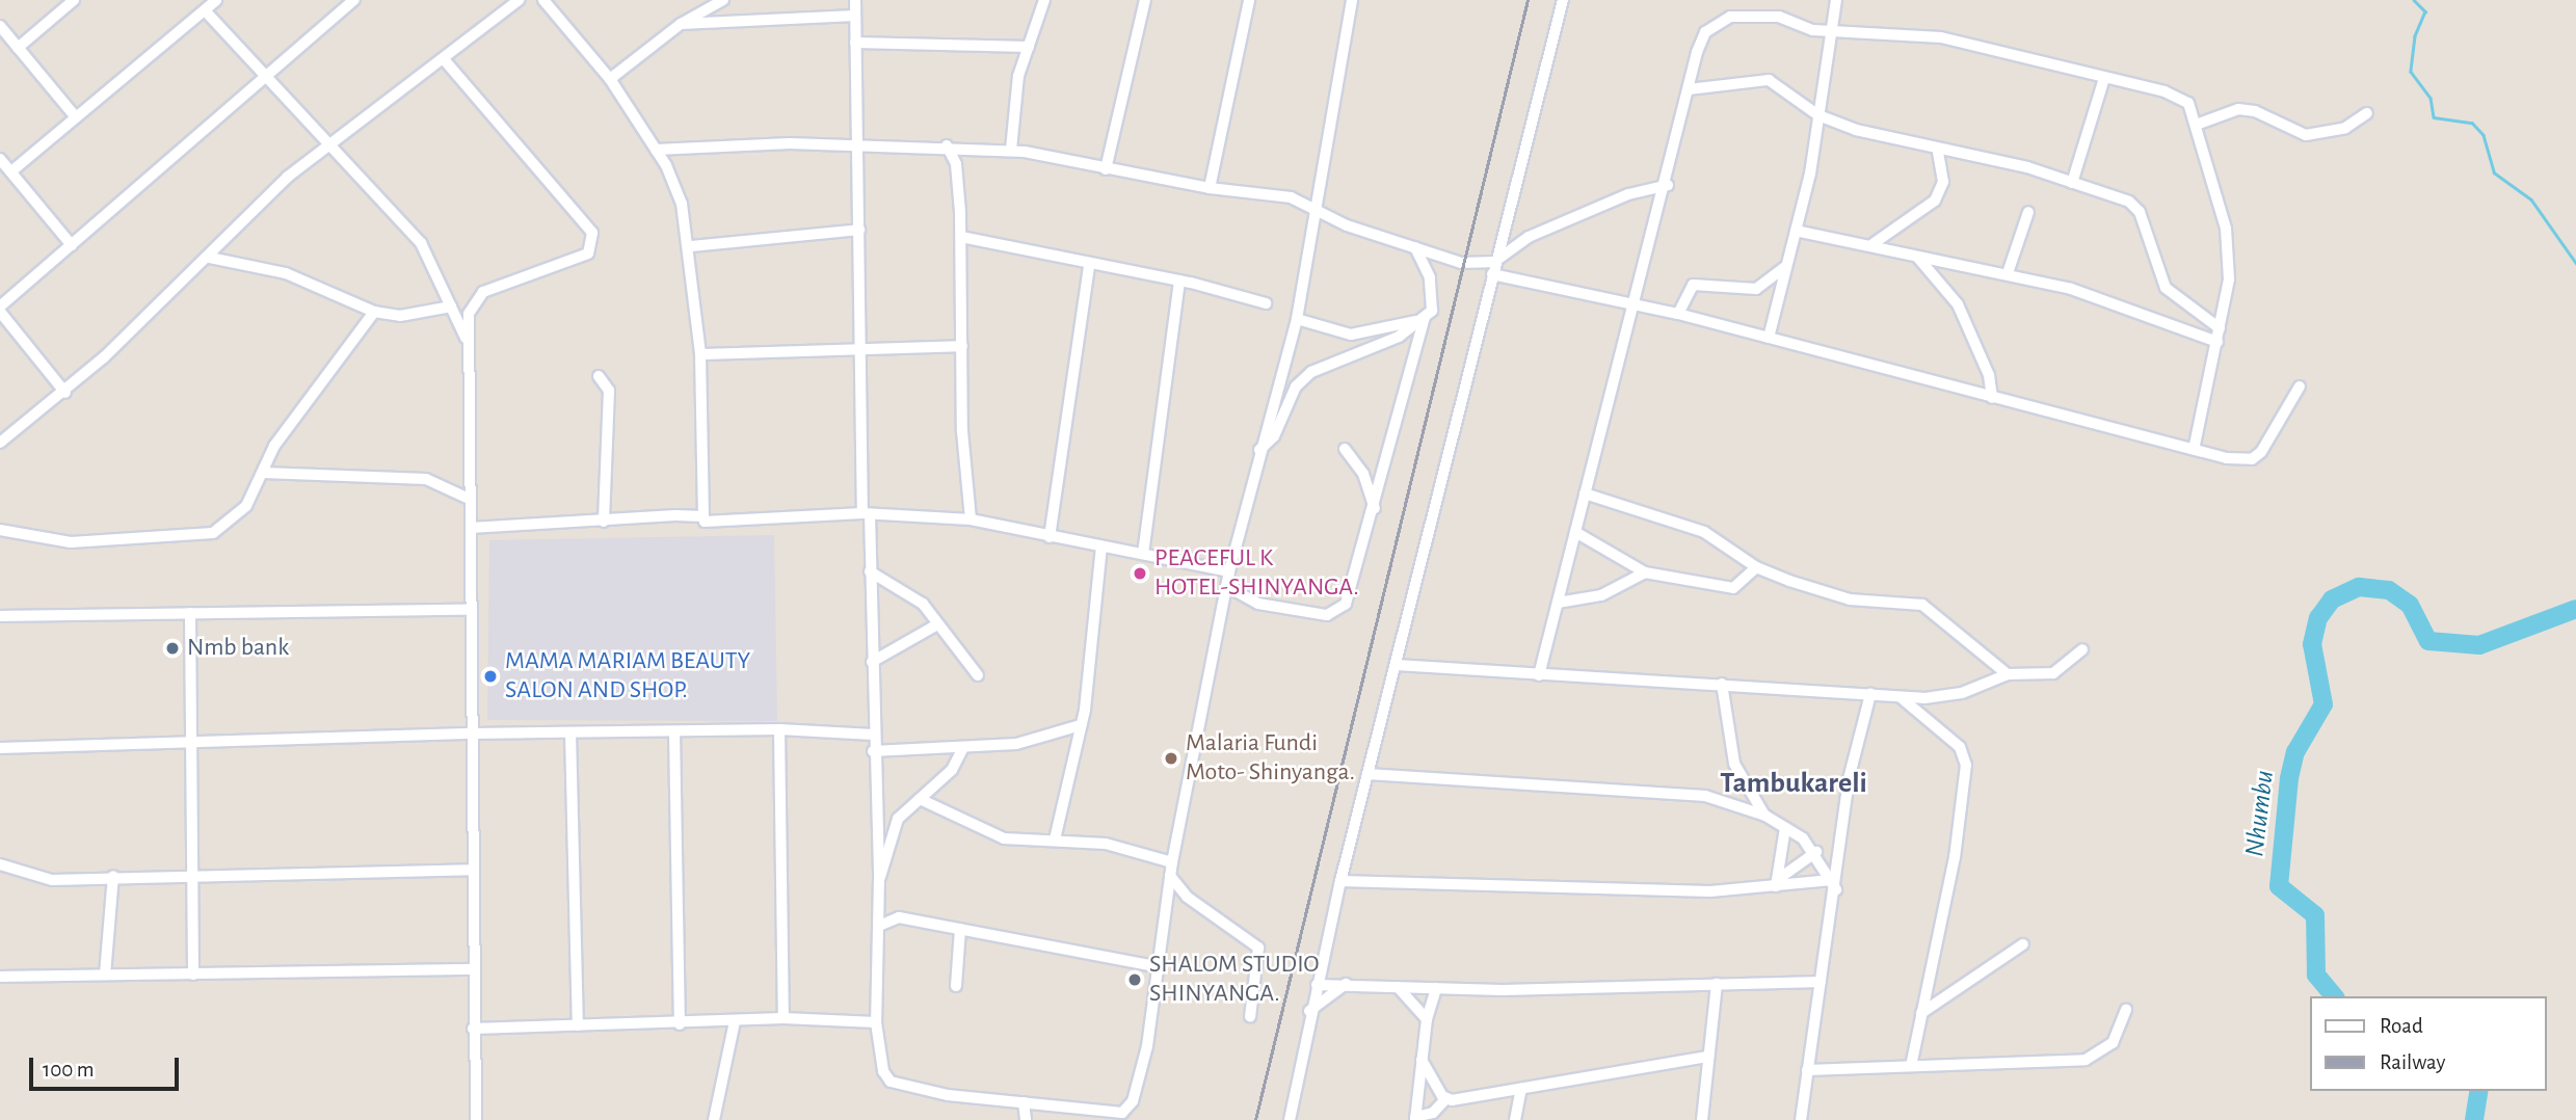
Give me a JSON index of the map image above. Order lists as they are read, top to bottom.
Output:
{
  "districts": ["Tambukareli"],
  "water": ["Nhumbu"],
  "places": [
    "PEACEFUL K HOTEL-SHINYANGA.",
    "Nmb bank",
    "MAMA MARIAM BEAUTY SALON AND SHOP.",
    "Malaria Fundi Moto- Shinyanga.",
    "SHALOM STUDIO SHINYANGA."
  ],
  "legend": ["Road", "Railway"],
  "scale_bar": "100 m"
}
